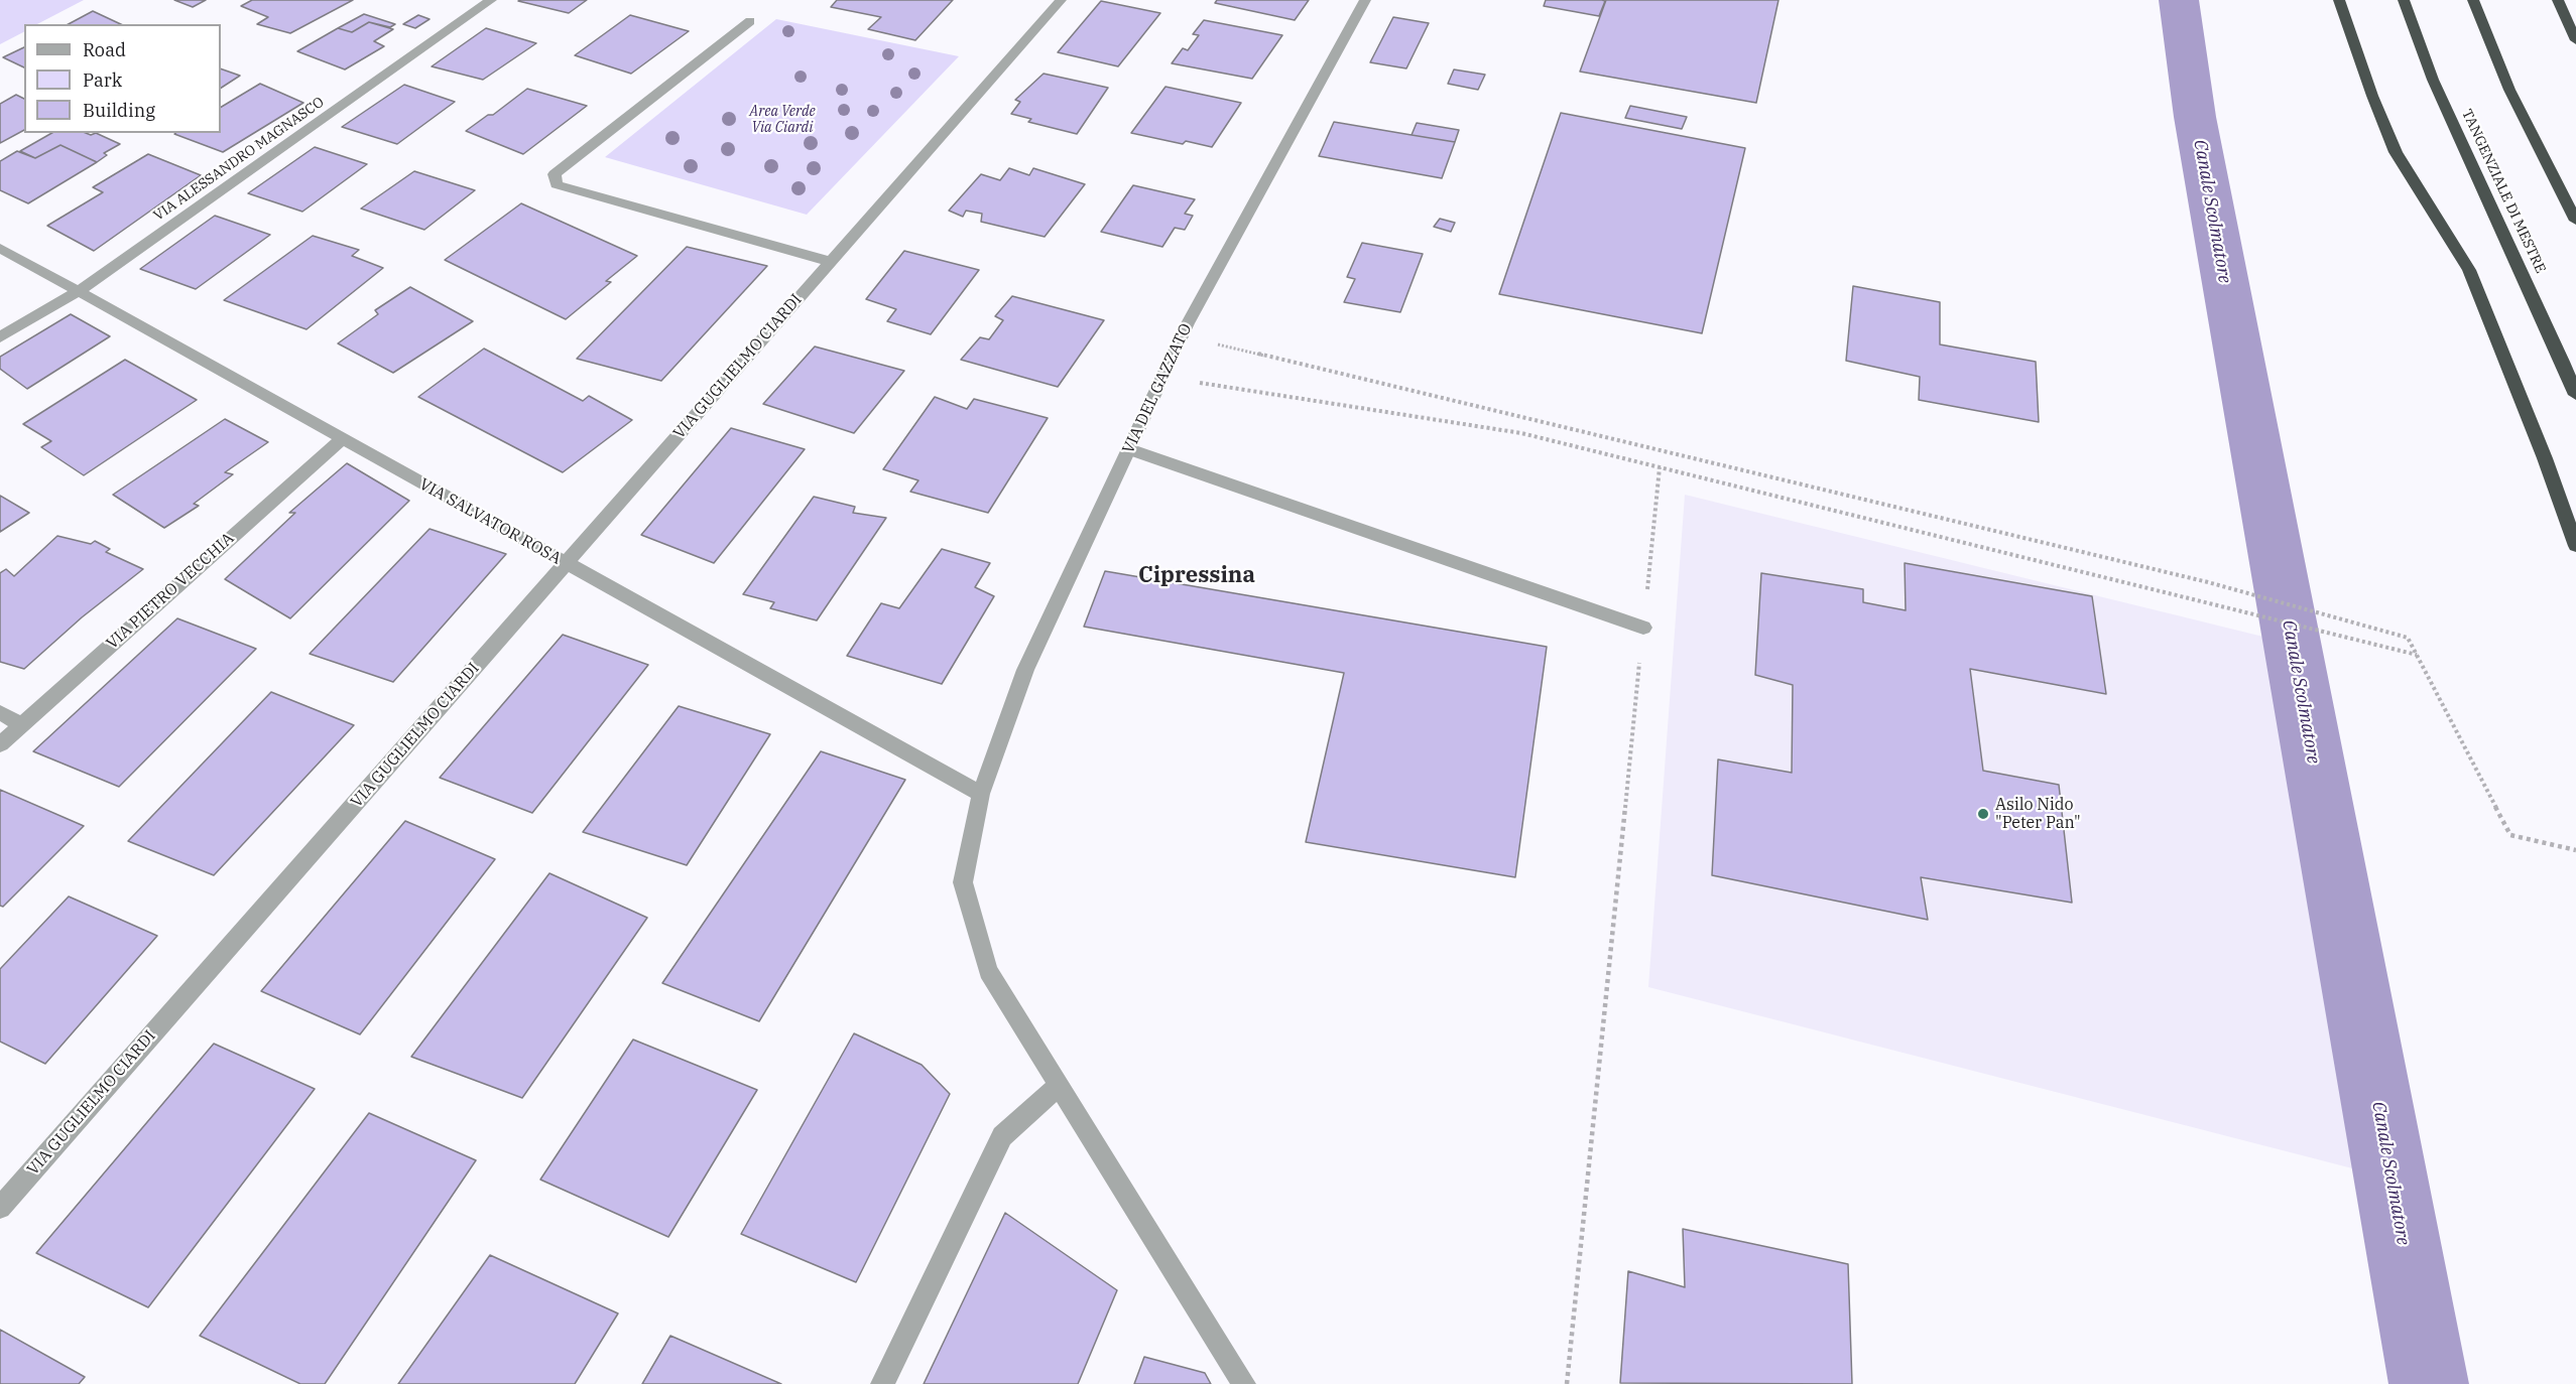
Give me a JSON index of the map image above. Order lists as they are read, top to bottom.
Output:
{
  "streets": {
    "highway": ["TANGENZIALE DI MESTRE"],
    "street": [
      "VIA ALESSANDRO MAGNASCO",
      "VIA GUGLIELMO CIARDI",
      "VIA DEL GAZZATO",
      "VIA SALVATOR ROSA",
      "VIA PIETRO VECCHIA"
    ]
  },
  "crossings": [
    ["VIA ALESSANDRO MAGNASCO", "VIA SALVATOR ROSA"],
    ["VIA GUGLIELMO CIARDI", "VIA SALVATOR ROSA"],
    ["VIA DEL GAZZATO", "VIA SALVATOR ROSA"],
    ["VIA SALVATOR ROSA", "VIA PIETRO VECCHIA"]
  ],
  "districts": ["Cipressina"],
  "water": ["Canale Scolmatore"],
  "parks": ["Area Verde Via Ciardi"],
  "places": ["Asilo Nido \"Peter Pan\""],
  "legend": ["Road", "Park", "Building"]
}
